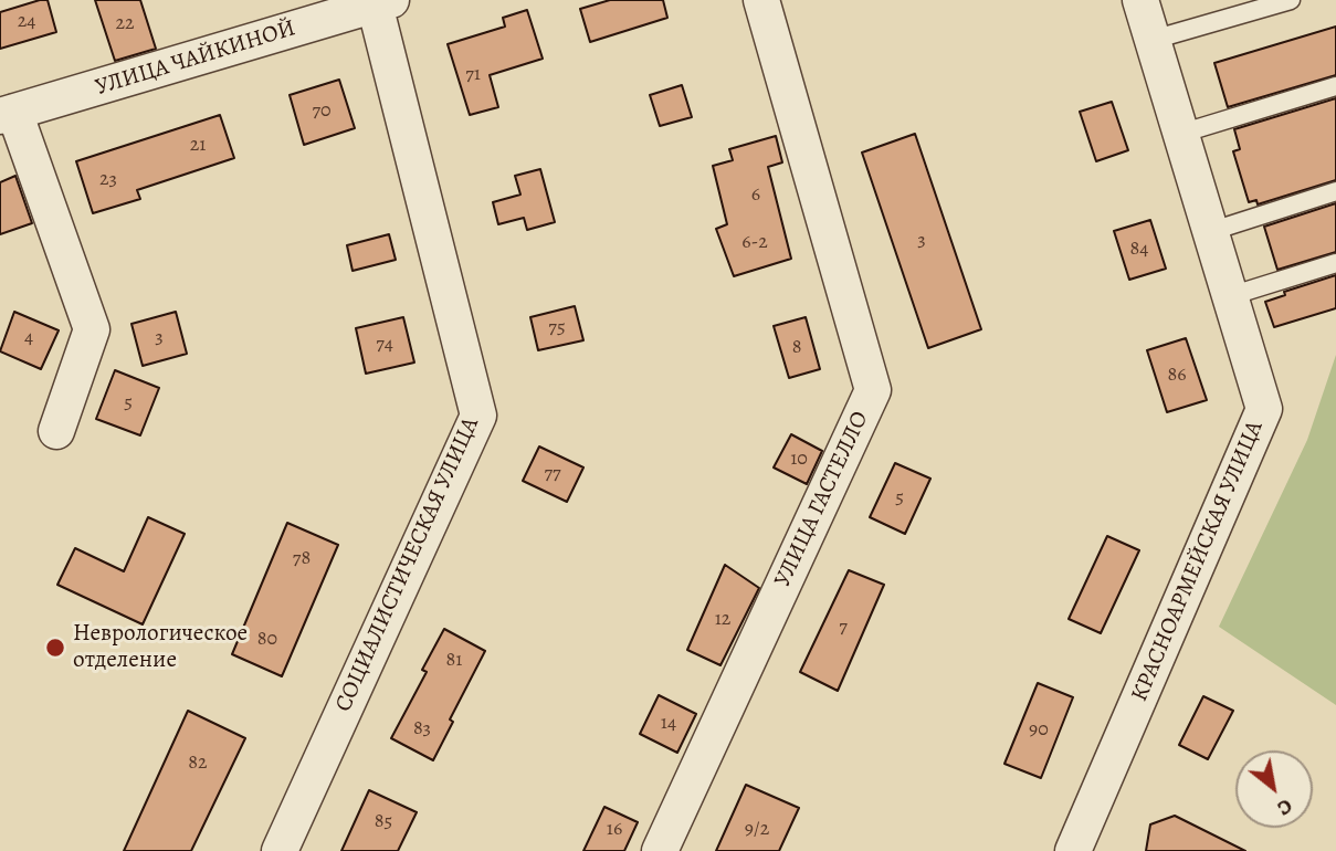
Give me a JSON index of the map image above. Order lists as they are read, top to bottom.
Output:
{
  "streets": {
    "street": [
      "УЛИЦА ЧАЙКИНОЙ",
      "УЛИЦА ГАСТЕЛЛО",
      "КРАСНОАРМЕЙСКАЯ УЛИЦА",
      "СОЦИАЛИСТИЧЕСКАЯ УЛИЦА"
    ]
  },
  "crossings": [
    ["УЛИЦА ЧАЙКИНОЙ", "СОЦИАЛИСТИЧЕСКАЯ УЛИЦА"]
  ],
  "places": ["Неврологическое отделение"],
  "house_numbers": [
    "24",
    "22",
    "71",
    "70",
    "21",
    "23",
    "6",
    "3",
    "6-2",
    "84",
    "75",
    "4",
    "3",
    "74",
    "8",
    "86",
    "5",
    "10",
    "77",
    "5",
    "78",
    "12",
    "7",
    "80",
    "81",
    "14",
    "83",
    "90",
    "82",
    "85",
    "16",
    "9/2"
  ],
  "north": "bottom right"
}
